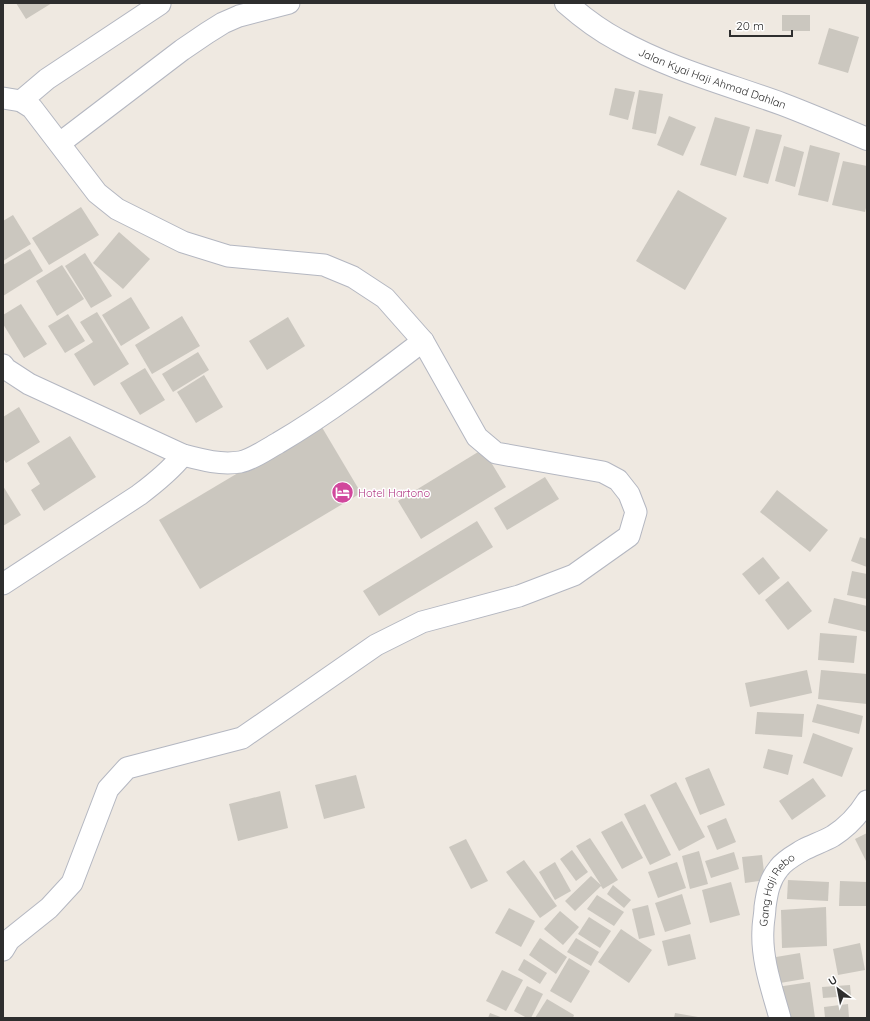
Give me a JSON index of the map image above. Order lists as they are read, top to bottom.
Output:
{
  "streets": {
    "main road": ["Jalan Kyai Haji Ahmad Dahlan"],
    "street": ["Gang Haji Rebo"]
  },
  "places": {
    "hotel": ["Hotel Hartono"]
  },
  "scale_bar": "20 m",
  "north": "top left"
}
